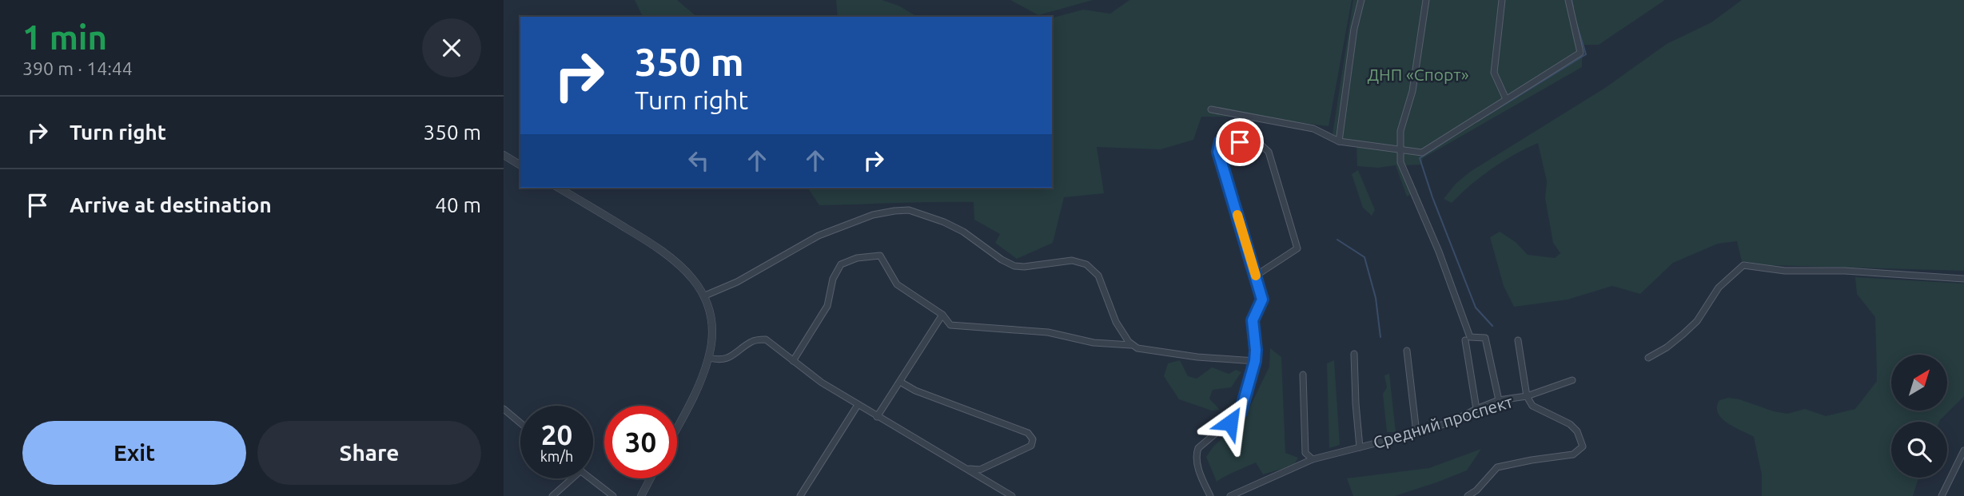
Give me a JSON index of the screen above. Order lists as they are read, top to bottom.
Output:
{
  "streets": {
    "street": ["Средний проспект"]
  },
  "parks": ["ДНП «Спорт»"],
  "north": "top right",
  "page": {
    "heading": ["1 min", "390 m · 14:44"],
    "turn": ["350 m", "Turn right"],
    "list": [
      {
        "name": "Turn right",
        "value": "350 m"
      },
      {
        "name": "Arrive at destination",
        "value": "40 m"
      }
    ],
    "speed": "20 km/h",
    "limit": "30",
    "buttons": ["Exit", "Share"]
  }
}
